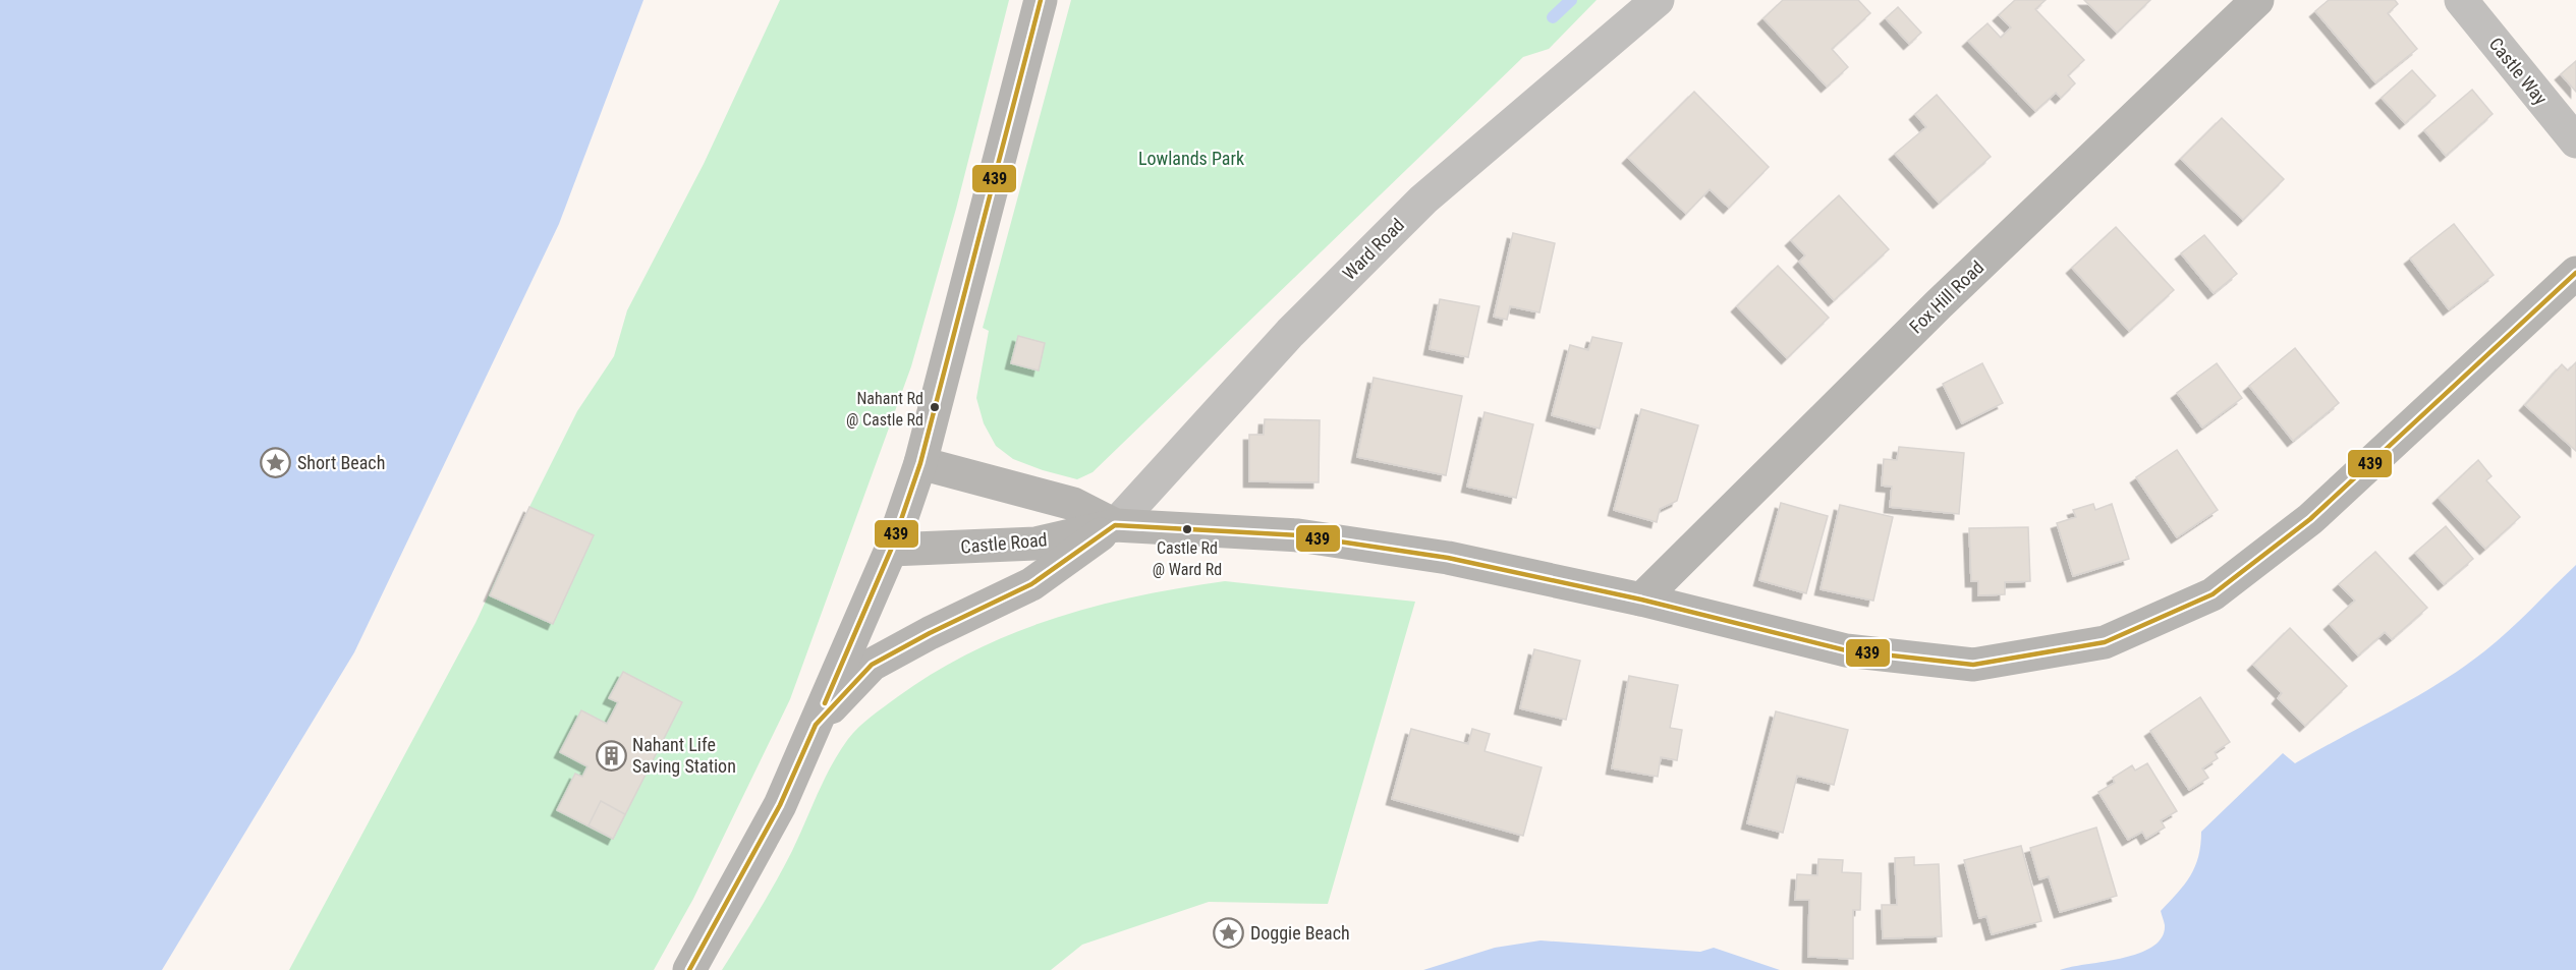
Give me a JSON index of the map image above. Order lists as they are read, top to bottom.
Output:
{
  "streets": {
    "main road": ["Fox Hill Road", "Castle Road"],
    "street": ["Castle Way", "Ward Road"]
  },
  "crossings": [
    ["Ward Road", "Castle Road"],
    ["Fox Hill Road", "Castle Road"]
  ],
  "parks": ["Lowlands Park"],
  "places": {
    "other": ["Nahant Rd @ Castle Rd", "Castle Rd @ Ward Rd"],
    "place": ["Short Beach", "Doggie Beach"],
    "building": ["Nahant Life Saving Station"]
  },
  "lines": ["transit line 439"]
}
